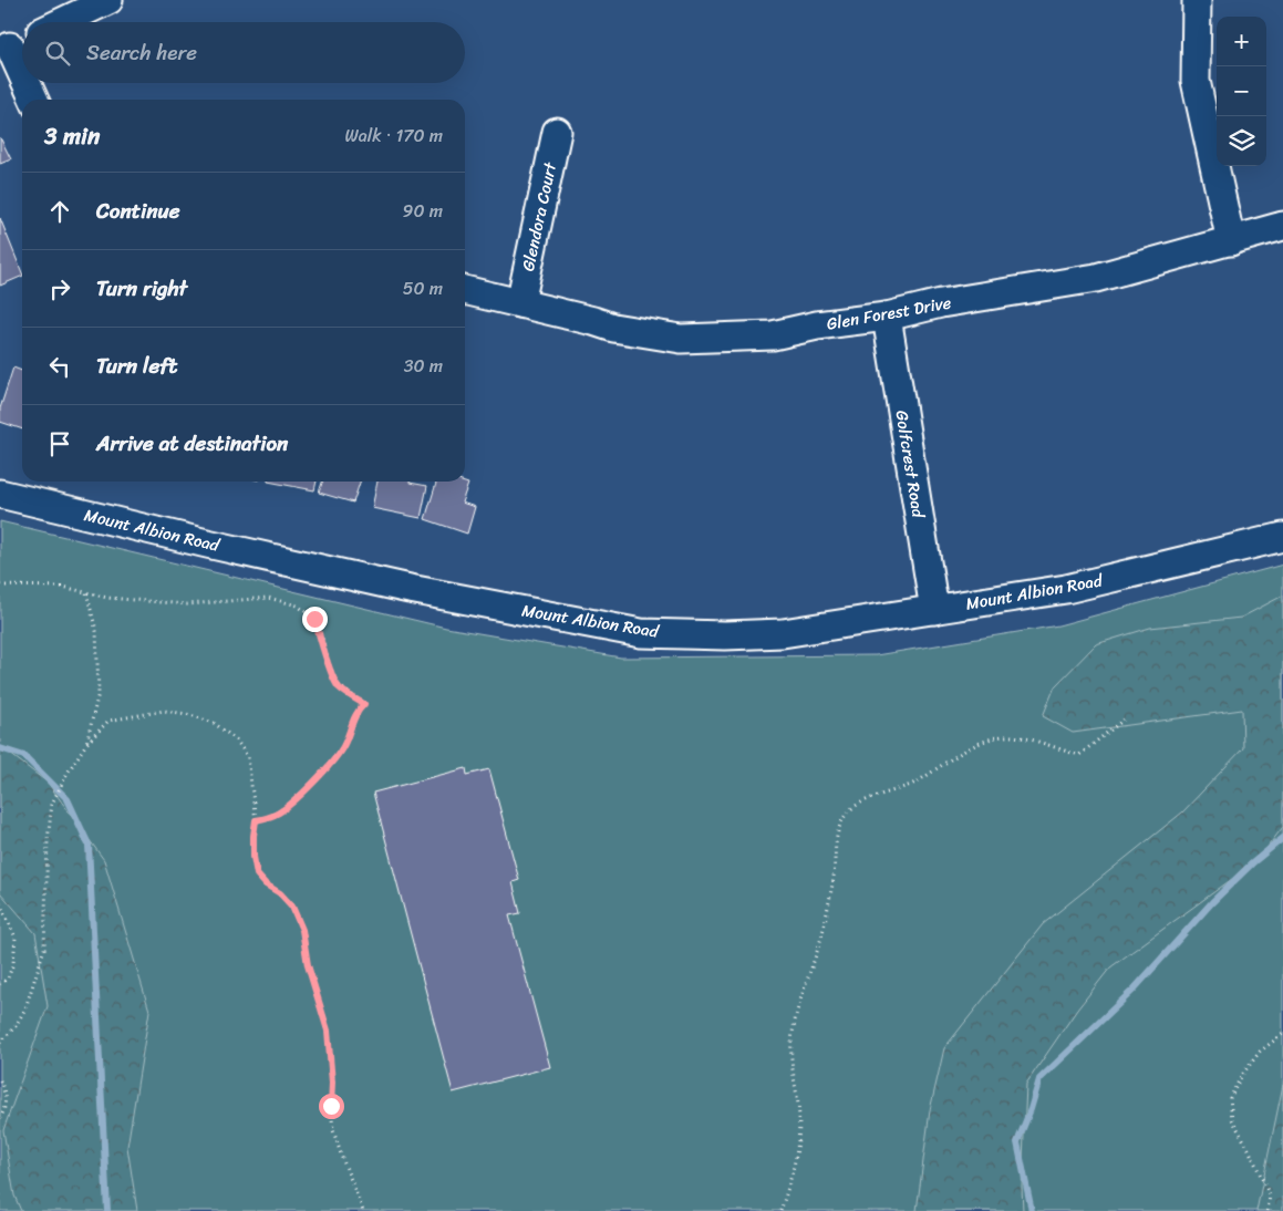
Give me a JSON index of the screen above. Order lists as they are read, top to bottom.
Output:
{
  "streets": {
    "street": [
      "Glendora Court",
      "Glen Forest Drive",
      "Golfcrest Road",
      "Mount Albion Road"
    ]
  },
  "crossings": [
    ["Glendora Court", "Glen Forest Drive"],
    ["Glen Forest Drive", "Golfcrest Road"],
    ["Golfcrest Road", "Mount Albion Road"]
  ],
  "page": {
    "map_buttons": ["+", "−"],
    "search": "Search here",
    "heading": ["3 min", "Walk · 170 m"],
    "list": [
      ["Continue", "90 m"],
      ["Turn right", "50 m"],
      ["Turn left", "30 m"],
      "Arrive at destination"
    ]
  }
}
